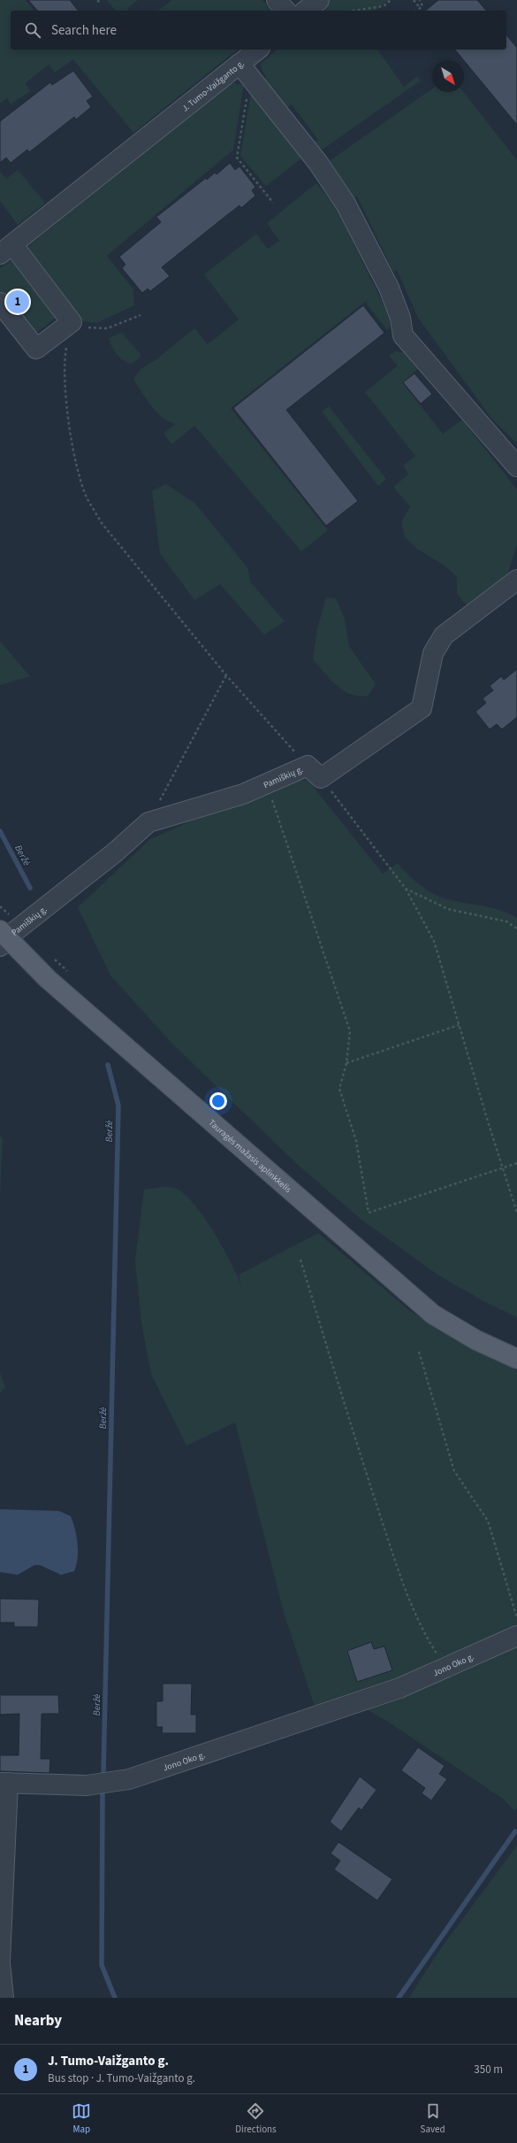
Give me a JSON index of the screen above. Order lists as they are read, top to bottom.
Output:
{
  "streets": {
    "main road": ["Tauragės mažasis aplinkkelis"],
    "street": ["J. Tumo-Vaižganto g.", "Pamiškių g.", "Jono Oko g."]
  },
  "crossings": [
    ["Pamiškių g.", "Tauragės mažasis aplinkkelis"]
  ],
  "water": ["Beržė"],
  "north": "bottom right",
  "page": {
    "search": "Search here",
    "pins": "1",
    "heading": "Nearby",
    "list": [
      {
        "mark": "1",
        "name": "J. Tumo-Vaižganto g.",
        "note": "Bus stop · J. Tumo-Vaižganto g.",
        "value": "350 m"
      }
    ],
    "nav": ["Map", "Directions", "Saved"]
  }
}
